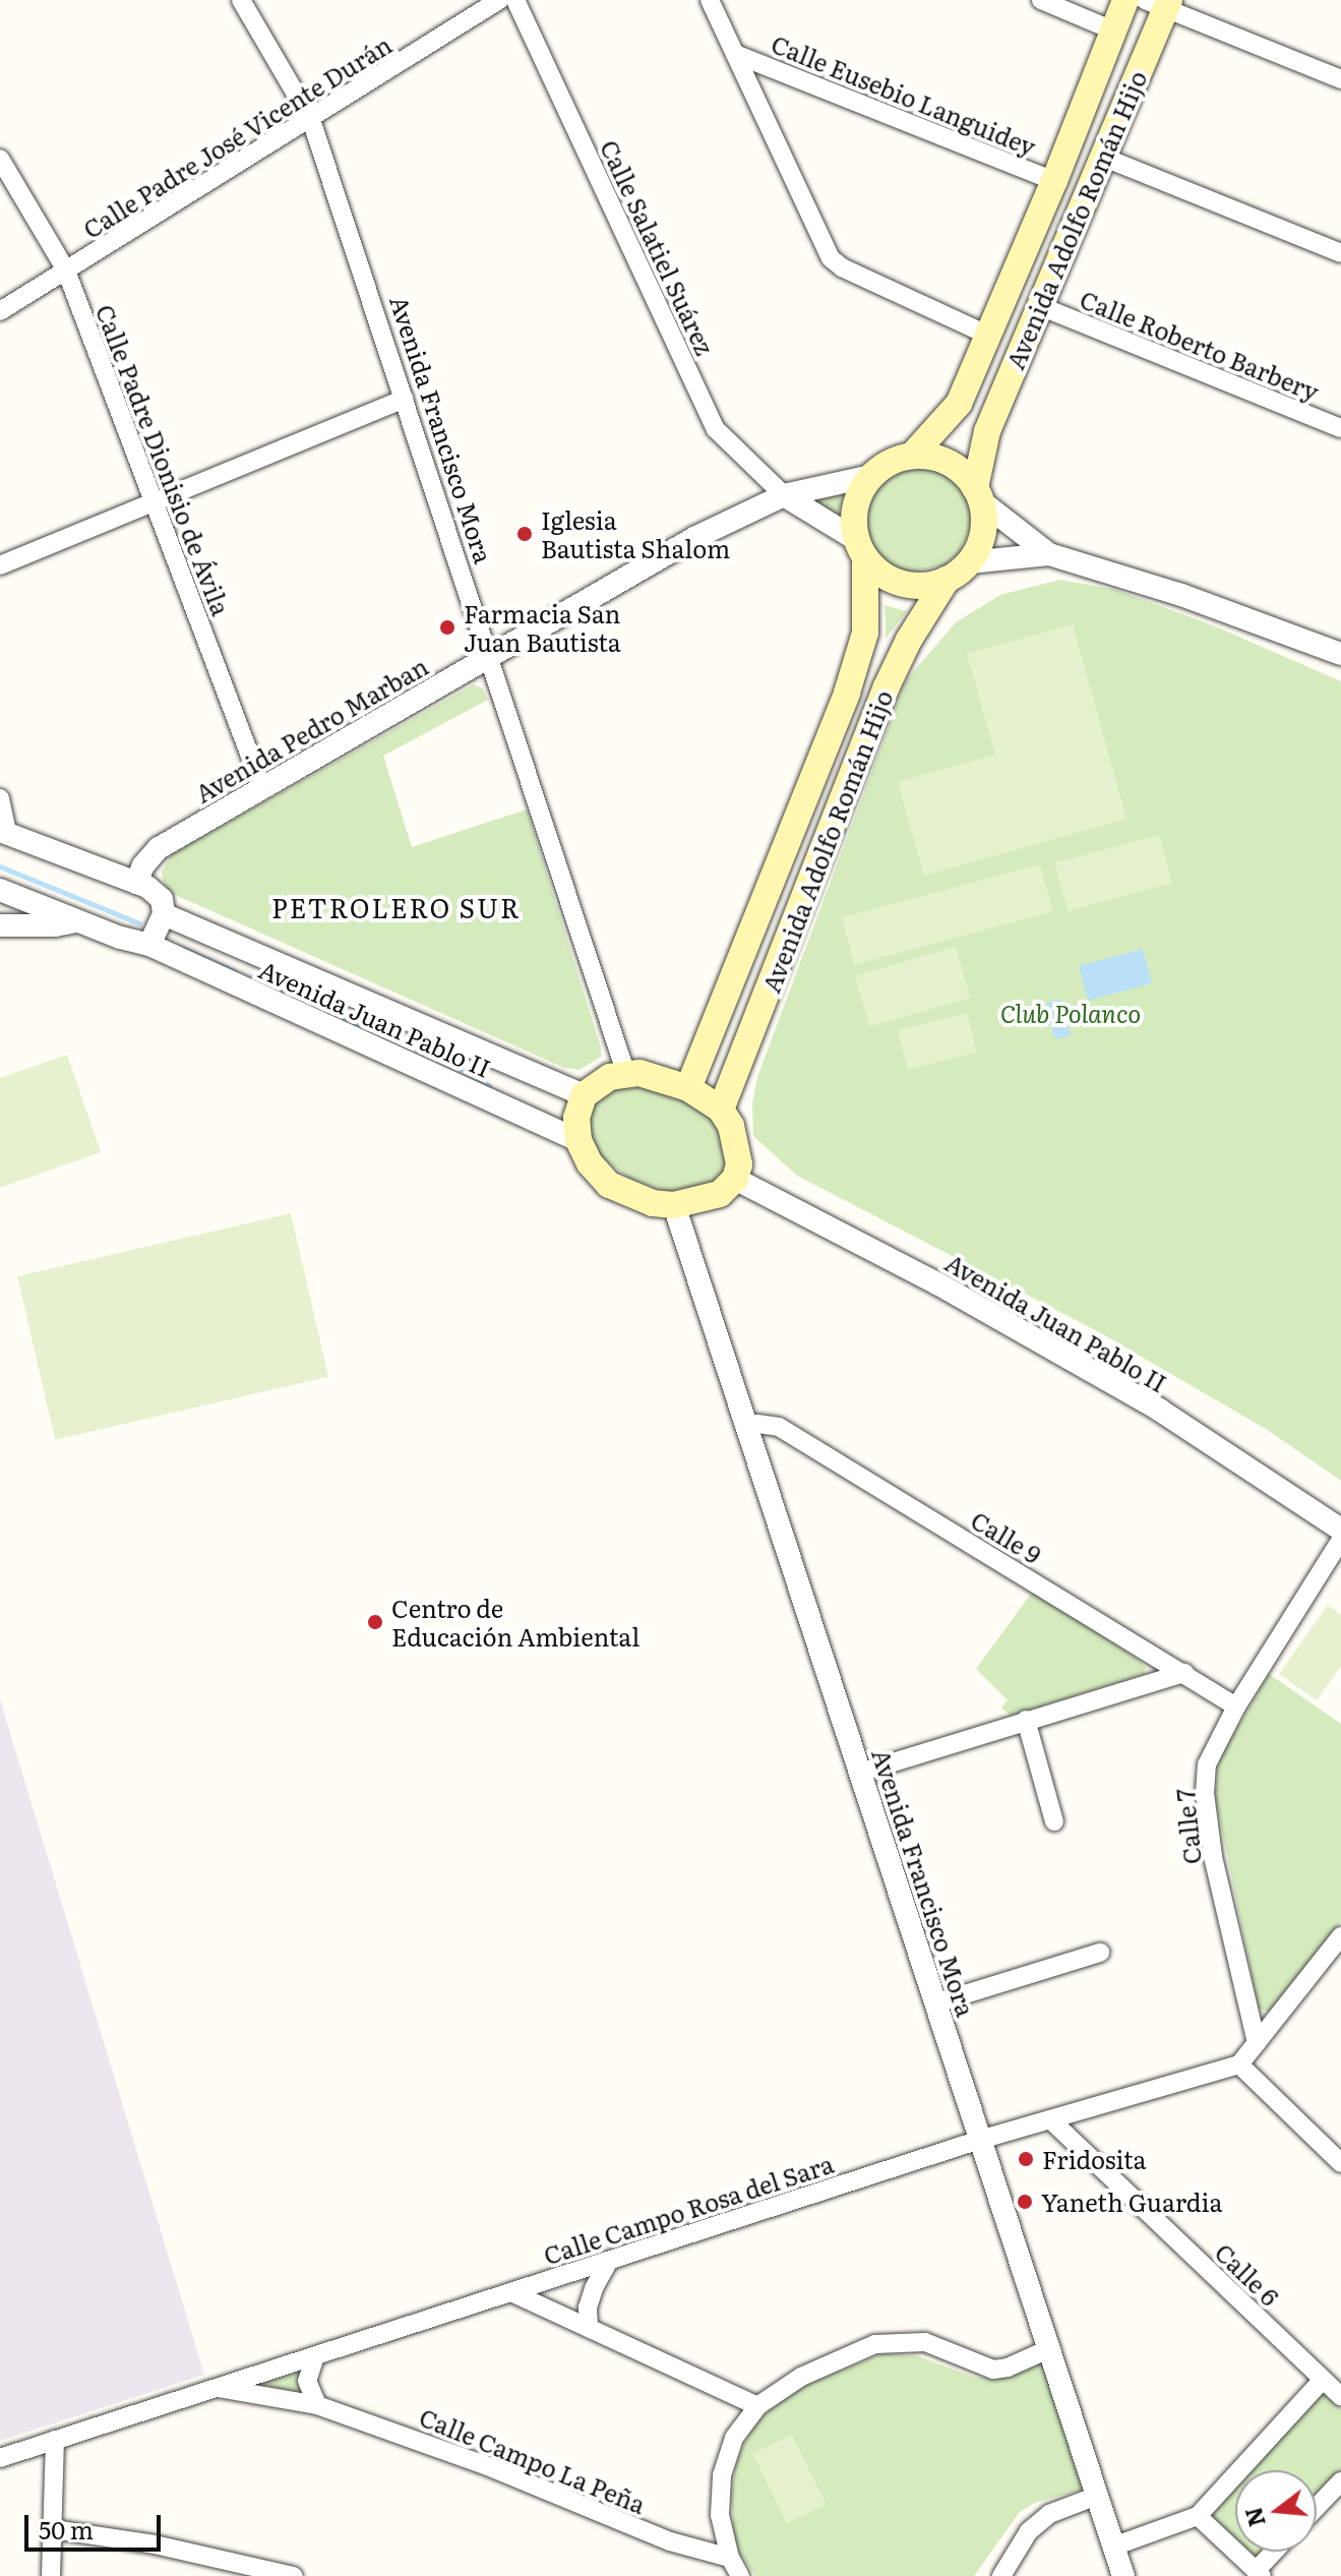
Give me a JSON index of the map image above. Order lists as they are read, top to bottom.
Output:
{
  "streets": {
    "main road": ["Avenida Adolfo Román Hijo"],
    "street": [
      "Calle Eusebio Languidey",
      "Calle Padre José Vicente Durán",
      "Calle Salatiel Suárez",
      "Calle Roberto Barbery",
      "Avenida Francisco Mora",
      "Calle Padre Dionisio de Ávila",
      "Avenida Pedro Marban",
      "Avenida Juan Pablo II",
      "Calle 9",
      "Calle 7",
      "Calle Campo Rosa del Sara",
      "Calle 6",
      "Calle Campo La Peña"
    ]
  },
  "crossings": [
    ["Calle Eusebio Languidey", "Avenida Adolfo Román Hijo"],
    ["Calle Padre José Vicente Durán", "Avenida Francisco Mora"],
    ["Calle Padre José Vicente Durán", "Calle Padre Dionisio de Ávila"],
    ["Avenida Adolfo Román Hijo", "Calle Roberto Barbery"],
    ["Avenida Adolfo Román Hijo", "Avenida Francisco Mora"],
    ["Avenida Adolfo Román Hijo", "Avenida Pedro Marban"],
    ["Avenida Adolfo Román Hijo", "Avenida Juan Pablo II"],
    ["Calle Salatiel Suárez", "Avenida Pedro Marban"],
    ["Avenida Francisco Mora", "Avenida Pedro Marban"],
    ["Avenida Francisco Mora", "Avenida Juan Pablo II"],
    ["Avenida Francisco Mora", "Calle 9"],
    ["Avenida Francisco Mora", "Calle Campo Rosa del Sara"],
    ["Calle Padre Dionisio de Ávila", "Avenida Pedro Marban"],
    ["Calle 9", "Calle 7"],
    ["Calle Campo Rosa del Sara", "Calle 6"],
    ["Calle Campo Rosa del Sara", "Calle Campo La Peña"]
  ],
  "districts": ["PETROLERO SUR"],
  "parks": ["Club Polanco"],
  "places": [
    "Iglesia Bautista Shalom",
    "Farmacia San Juan Bautista",
    "Centro de Educación Ambiental",
    "Fridosita",
    "Yaneth Guardia"
  ],
  "scale_bar": "50 m",
  "north": "left"
}
